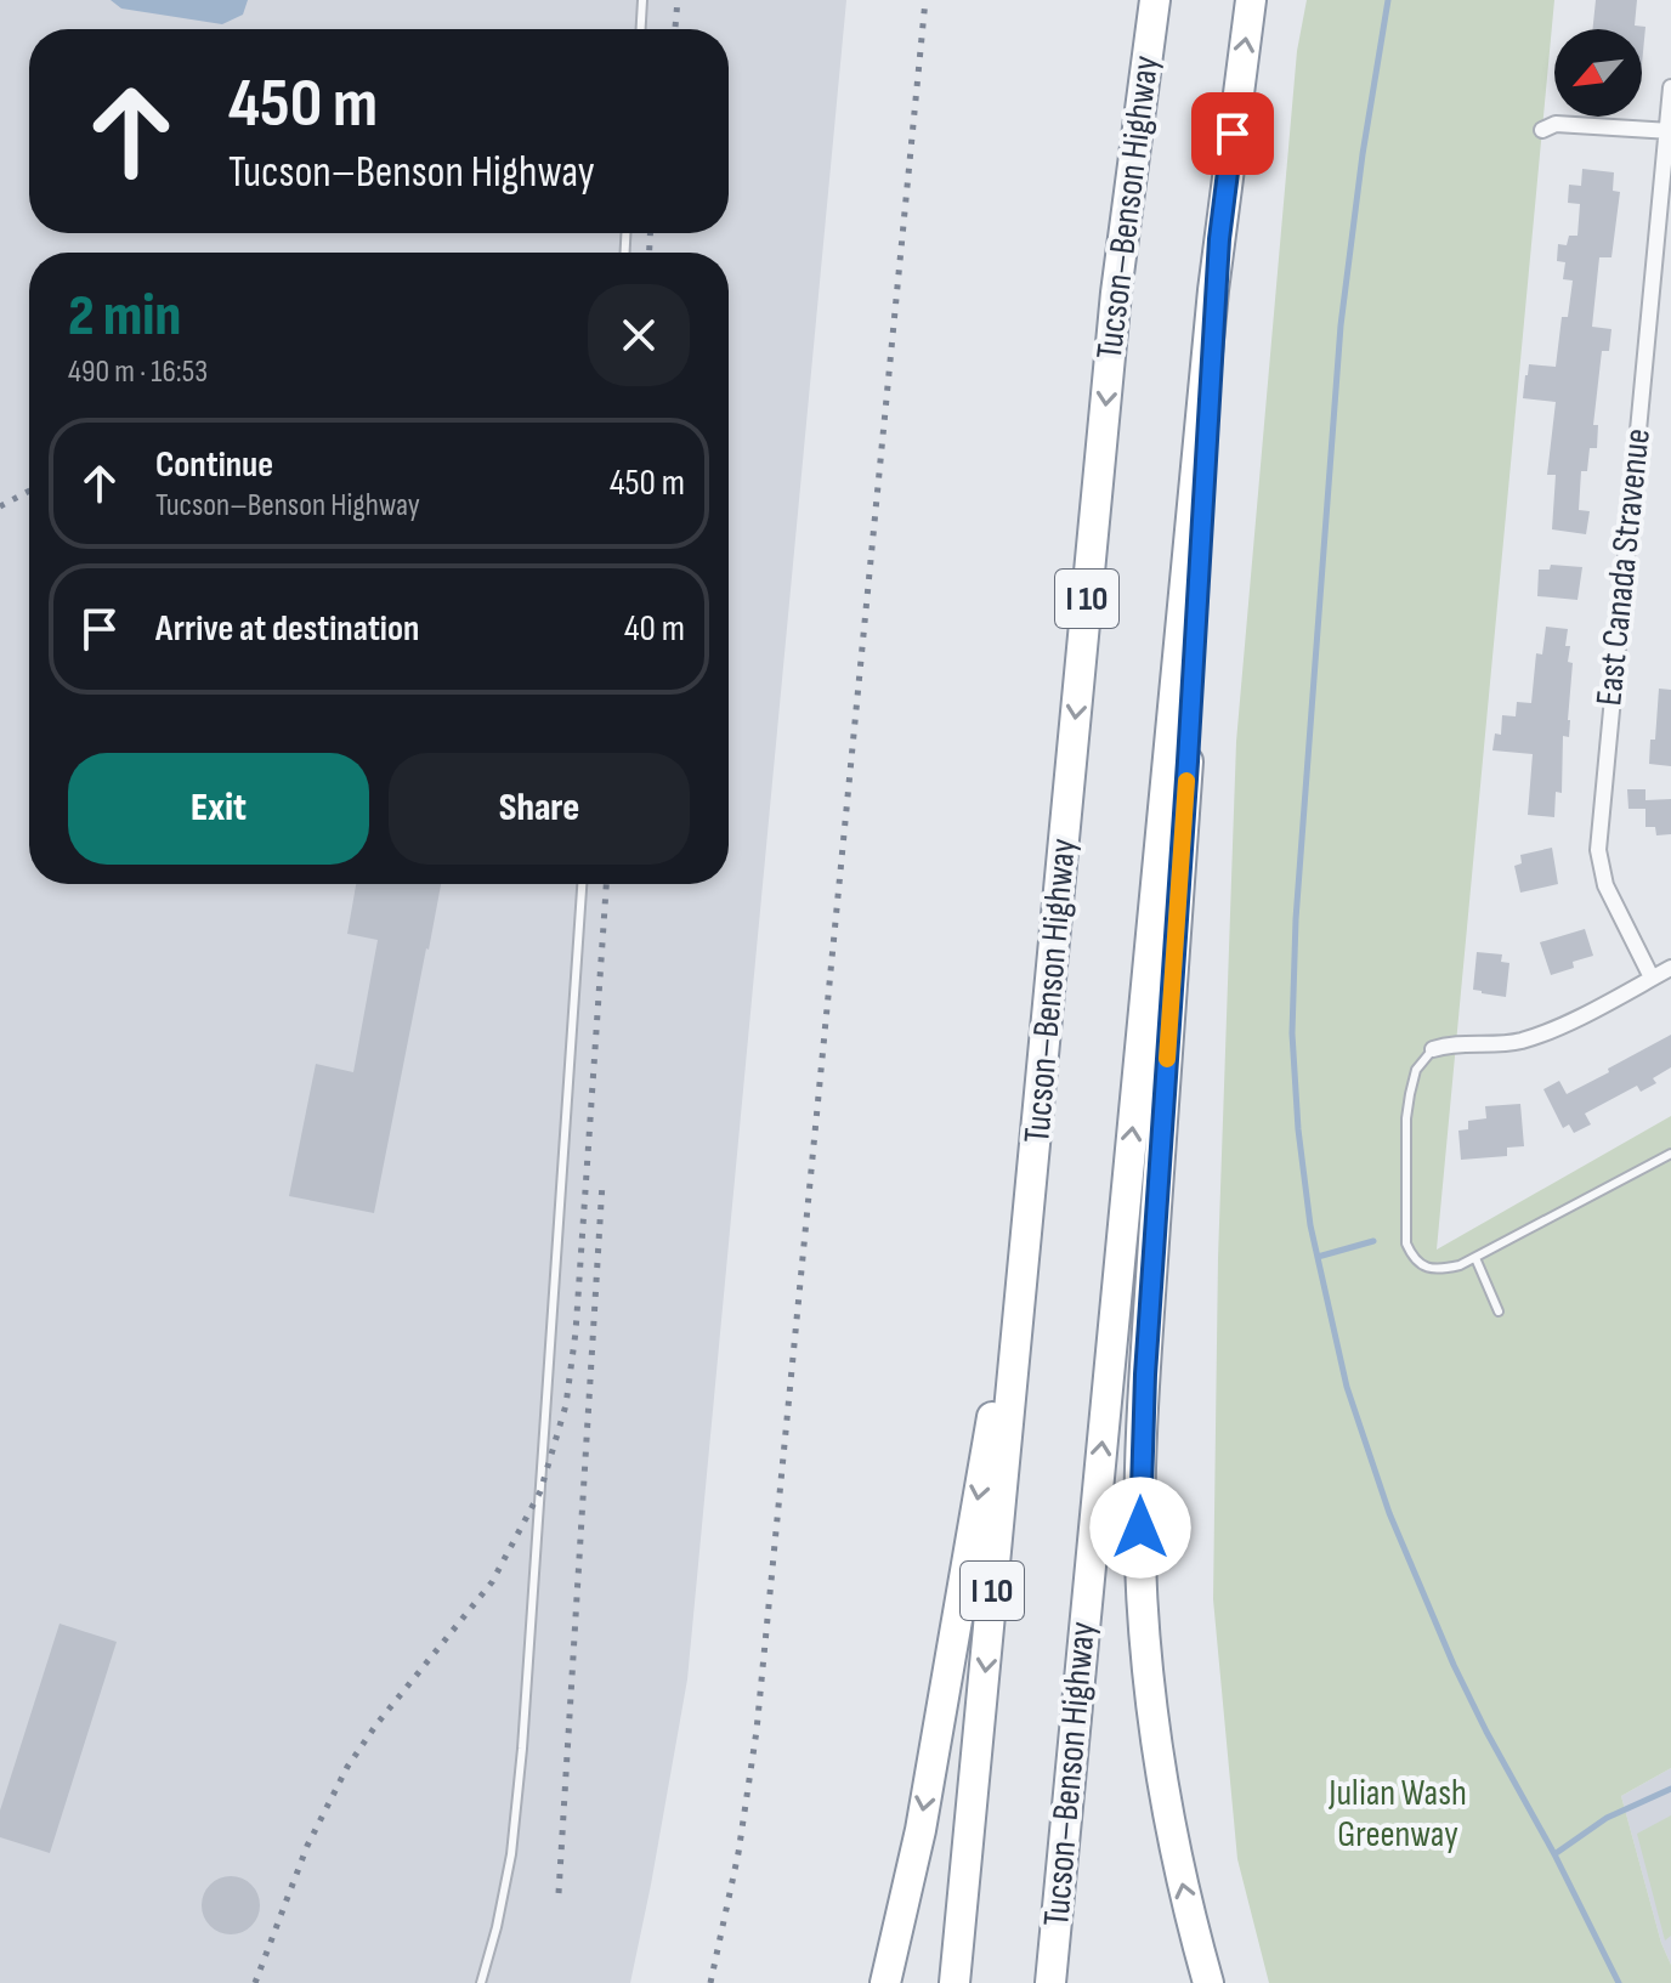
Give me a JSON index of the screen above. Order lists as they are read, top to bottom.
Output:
{
  "streets": {
    "highway": ["Tucson–Benson Highway", "I 10"],
    "street": ["East Canada Stravenue"]
  },
  "parks": ["Julian Wash Greenway"],
  "north": "bottom left",
  "page": {
    "turn": ["450 m", "Tucson–Benson Highway"],
    "heading": ["2 min", "490 m · 16:53"],
    "list": [
      {
        "name": "Continue",
        "note": "Tucson–Benson Highway",
        "value": "450 m"
      },
      {
        "name": "Arrive at destination",
        "value": "40 m"
      }
    ],
    "buttons": ["Exit", "Share"]
  }
}
